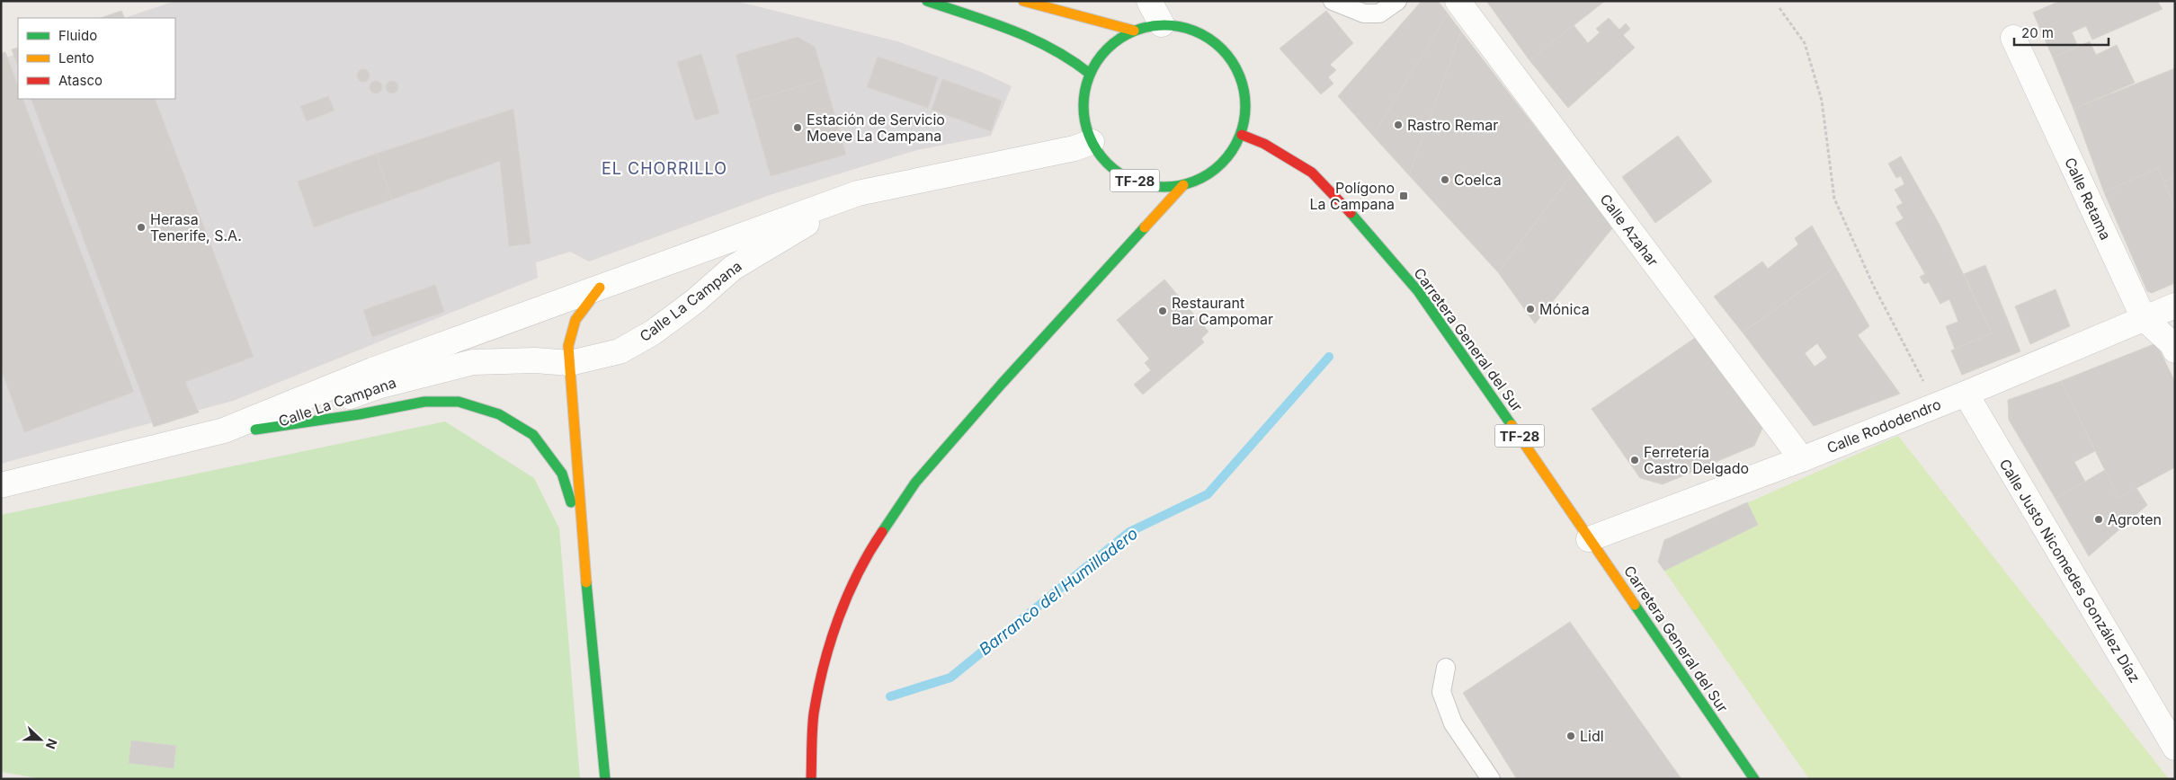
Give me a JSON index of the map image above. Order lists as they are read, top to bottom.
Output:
{
  "streets": {
    "main road": ["TF-28", "Carretera General del Sur"],
    "street": [
      "Calle Retama",
      "Calle Azahar",
      "Calle La Campana",
      "Calle Rododendro",
      "Calle Justo Nicomedes González Díaz"
    ]
  },
  "crossings": [
    ["TF-28", "Calle La Campana"],
    ["TF-28", "Carretera General del Sur"],
    ["Calle Retama", "Calle Rododendro"],
    ["Calle Azahar", "Calle Rododendro"],
    ["Carretera General del Sur", "Calle Rododendro"],
    ["Calle Rododendro", "Calle Justo Nicomedes González Díaz"]
  ],
  "districts": ["EL CHORRILLO"],
  "water": ["Barranco del Humilladero"],
  "places": {
    "other": [
      "Rastro Remar",
      "Estación de Servicio Moeve La Campana",
      "Coelca",
      "Herasa Tenerife, S.A.",
      "Mónica",
      "Restaurant Bar Campomar",
      "Ferretería Castro Delgado",
      "Agroten",
      "Lidl"
    ],
    "transit": ["Polígono La Campana"]
  },
  "legend": ["Fluido", "Lento", "Atasco"],
  "scale_bar": "20 m",
  "north": "right"
}
